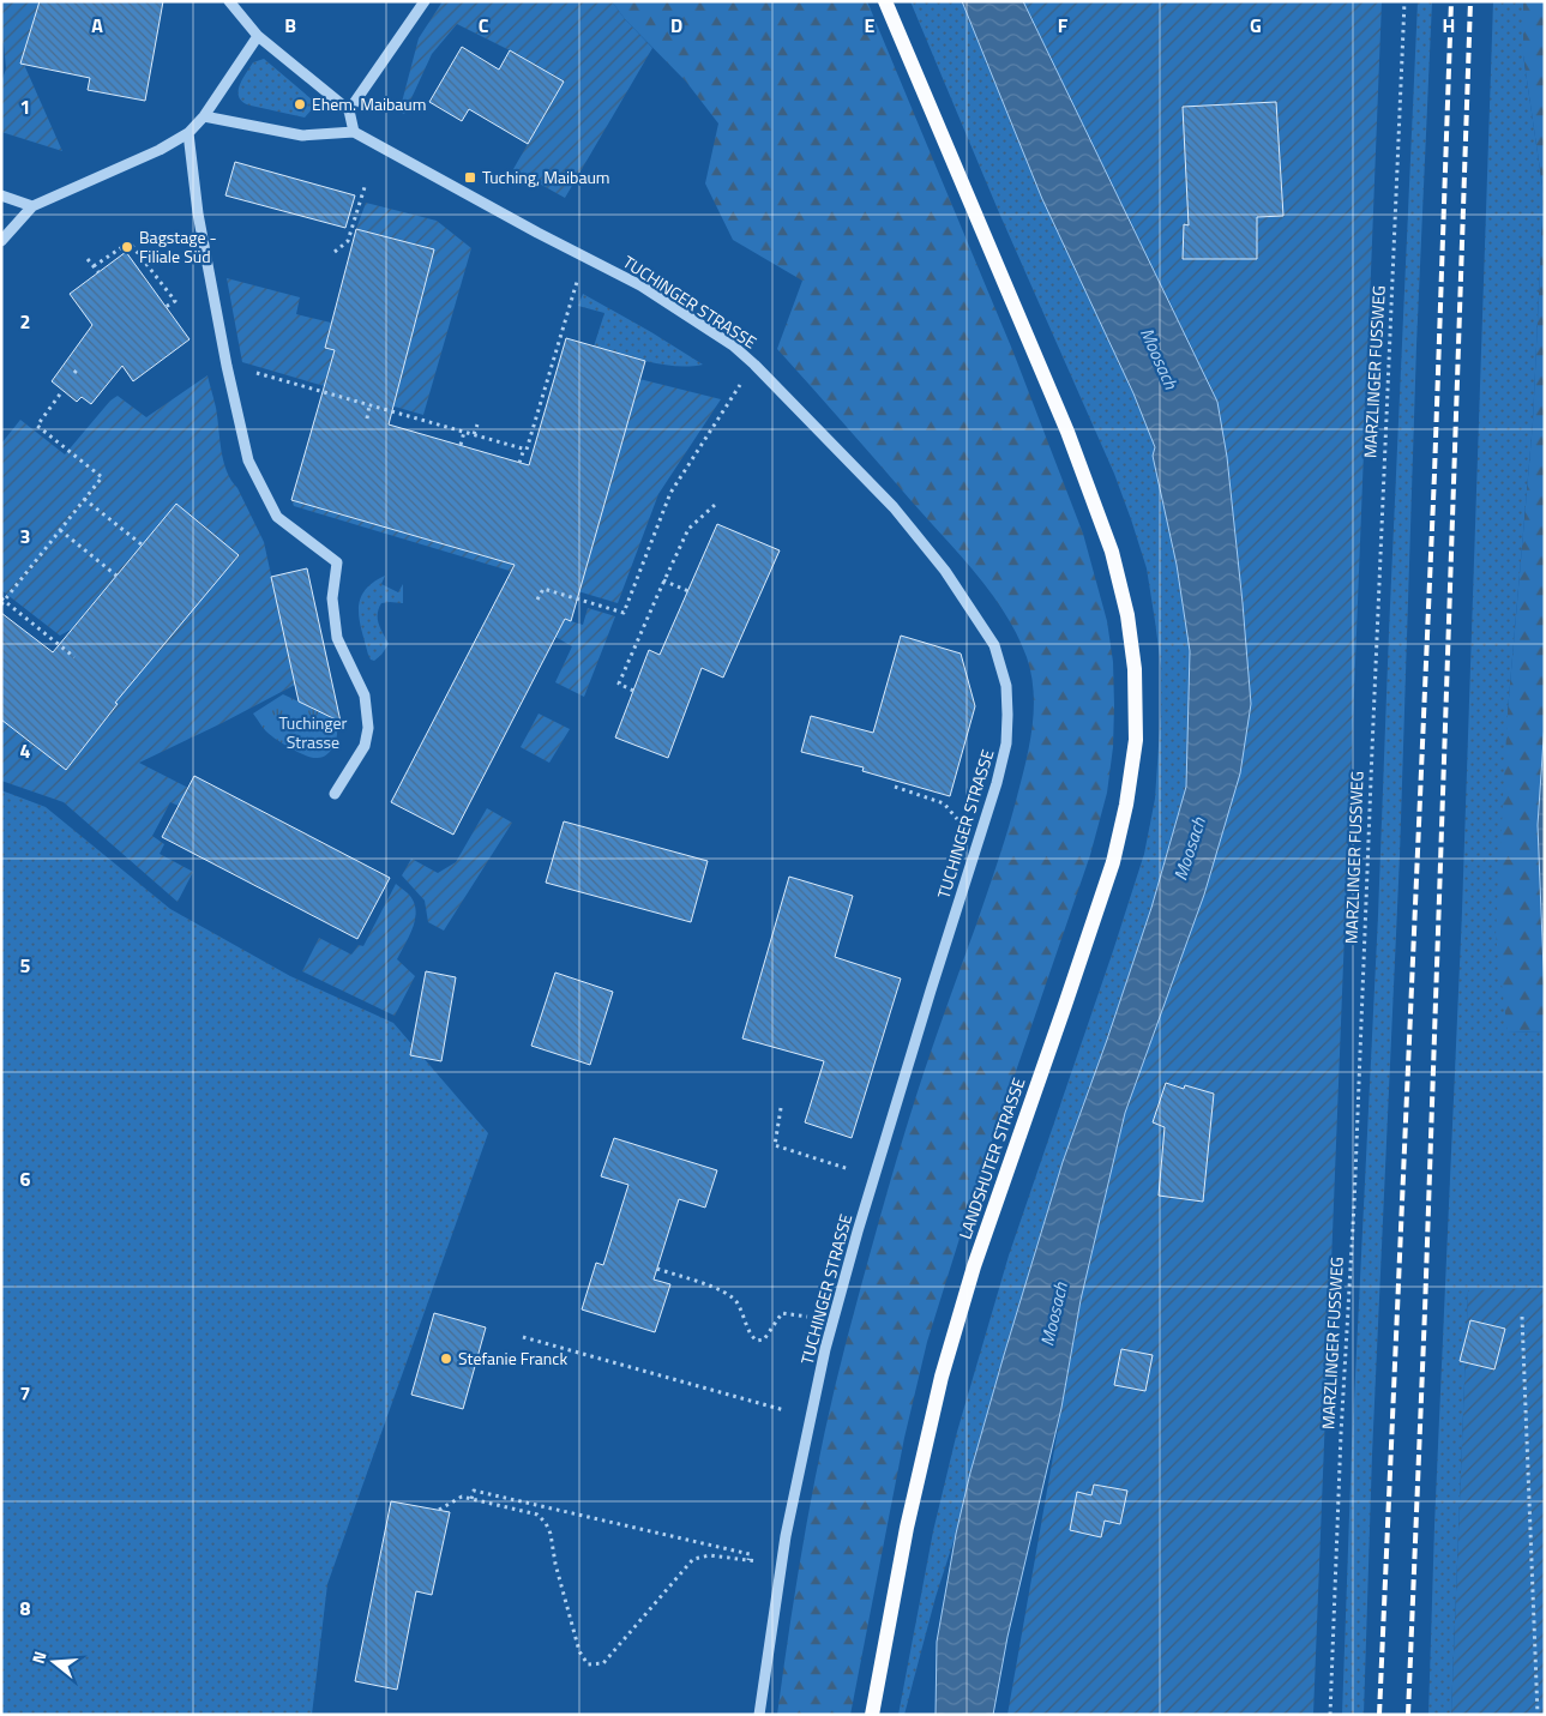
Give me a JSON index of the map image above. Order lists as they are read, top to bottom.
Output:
{
  "streets": {
    "main road": ["LANDSHUTER STRASSE"],
    "street": ["TUCHINGER STRASSE"],
    "path": ["MARZLINGER FUSSWEG"]
  },
  "water": ["Moosach"],
  "parks": ["Tuchinger Strasse"],
  "places": {
    "other": ["Ehem. Maibaum", "Bagstage - Filiale Süd", "Stefanie Franck"],
    "transit": ["Tuching, Maibaum"]
  },
  "north": "left",
  "grid": {
    "columns": [
      "A",
      "B",
      "C",
      "D",
      "E",
      "F",
      "G",
      "H"
    ],
    "rows": [
      "1",
      "2",
      "3",
      "4",
      "5",
      "6",
      "7",
      "8"
    ]
  }
}
